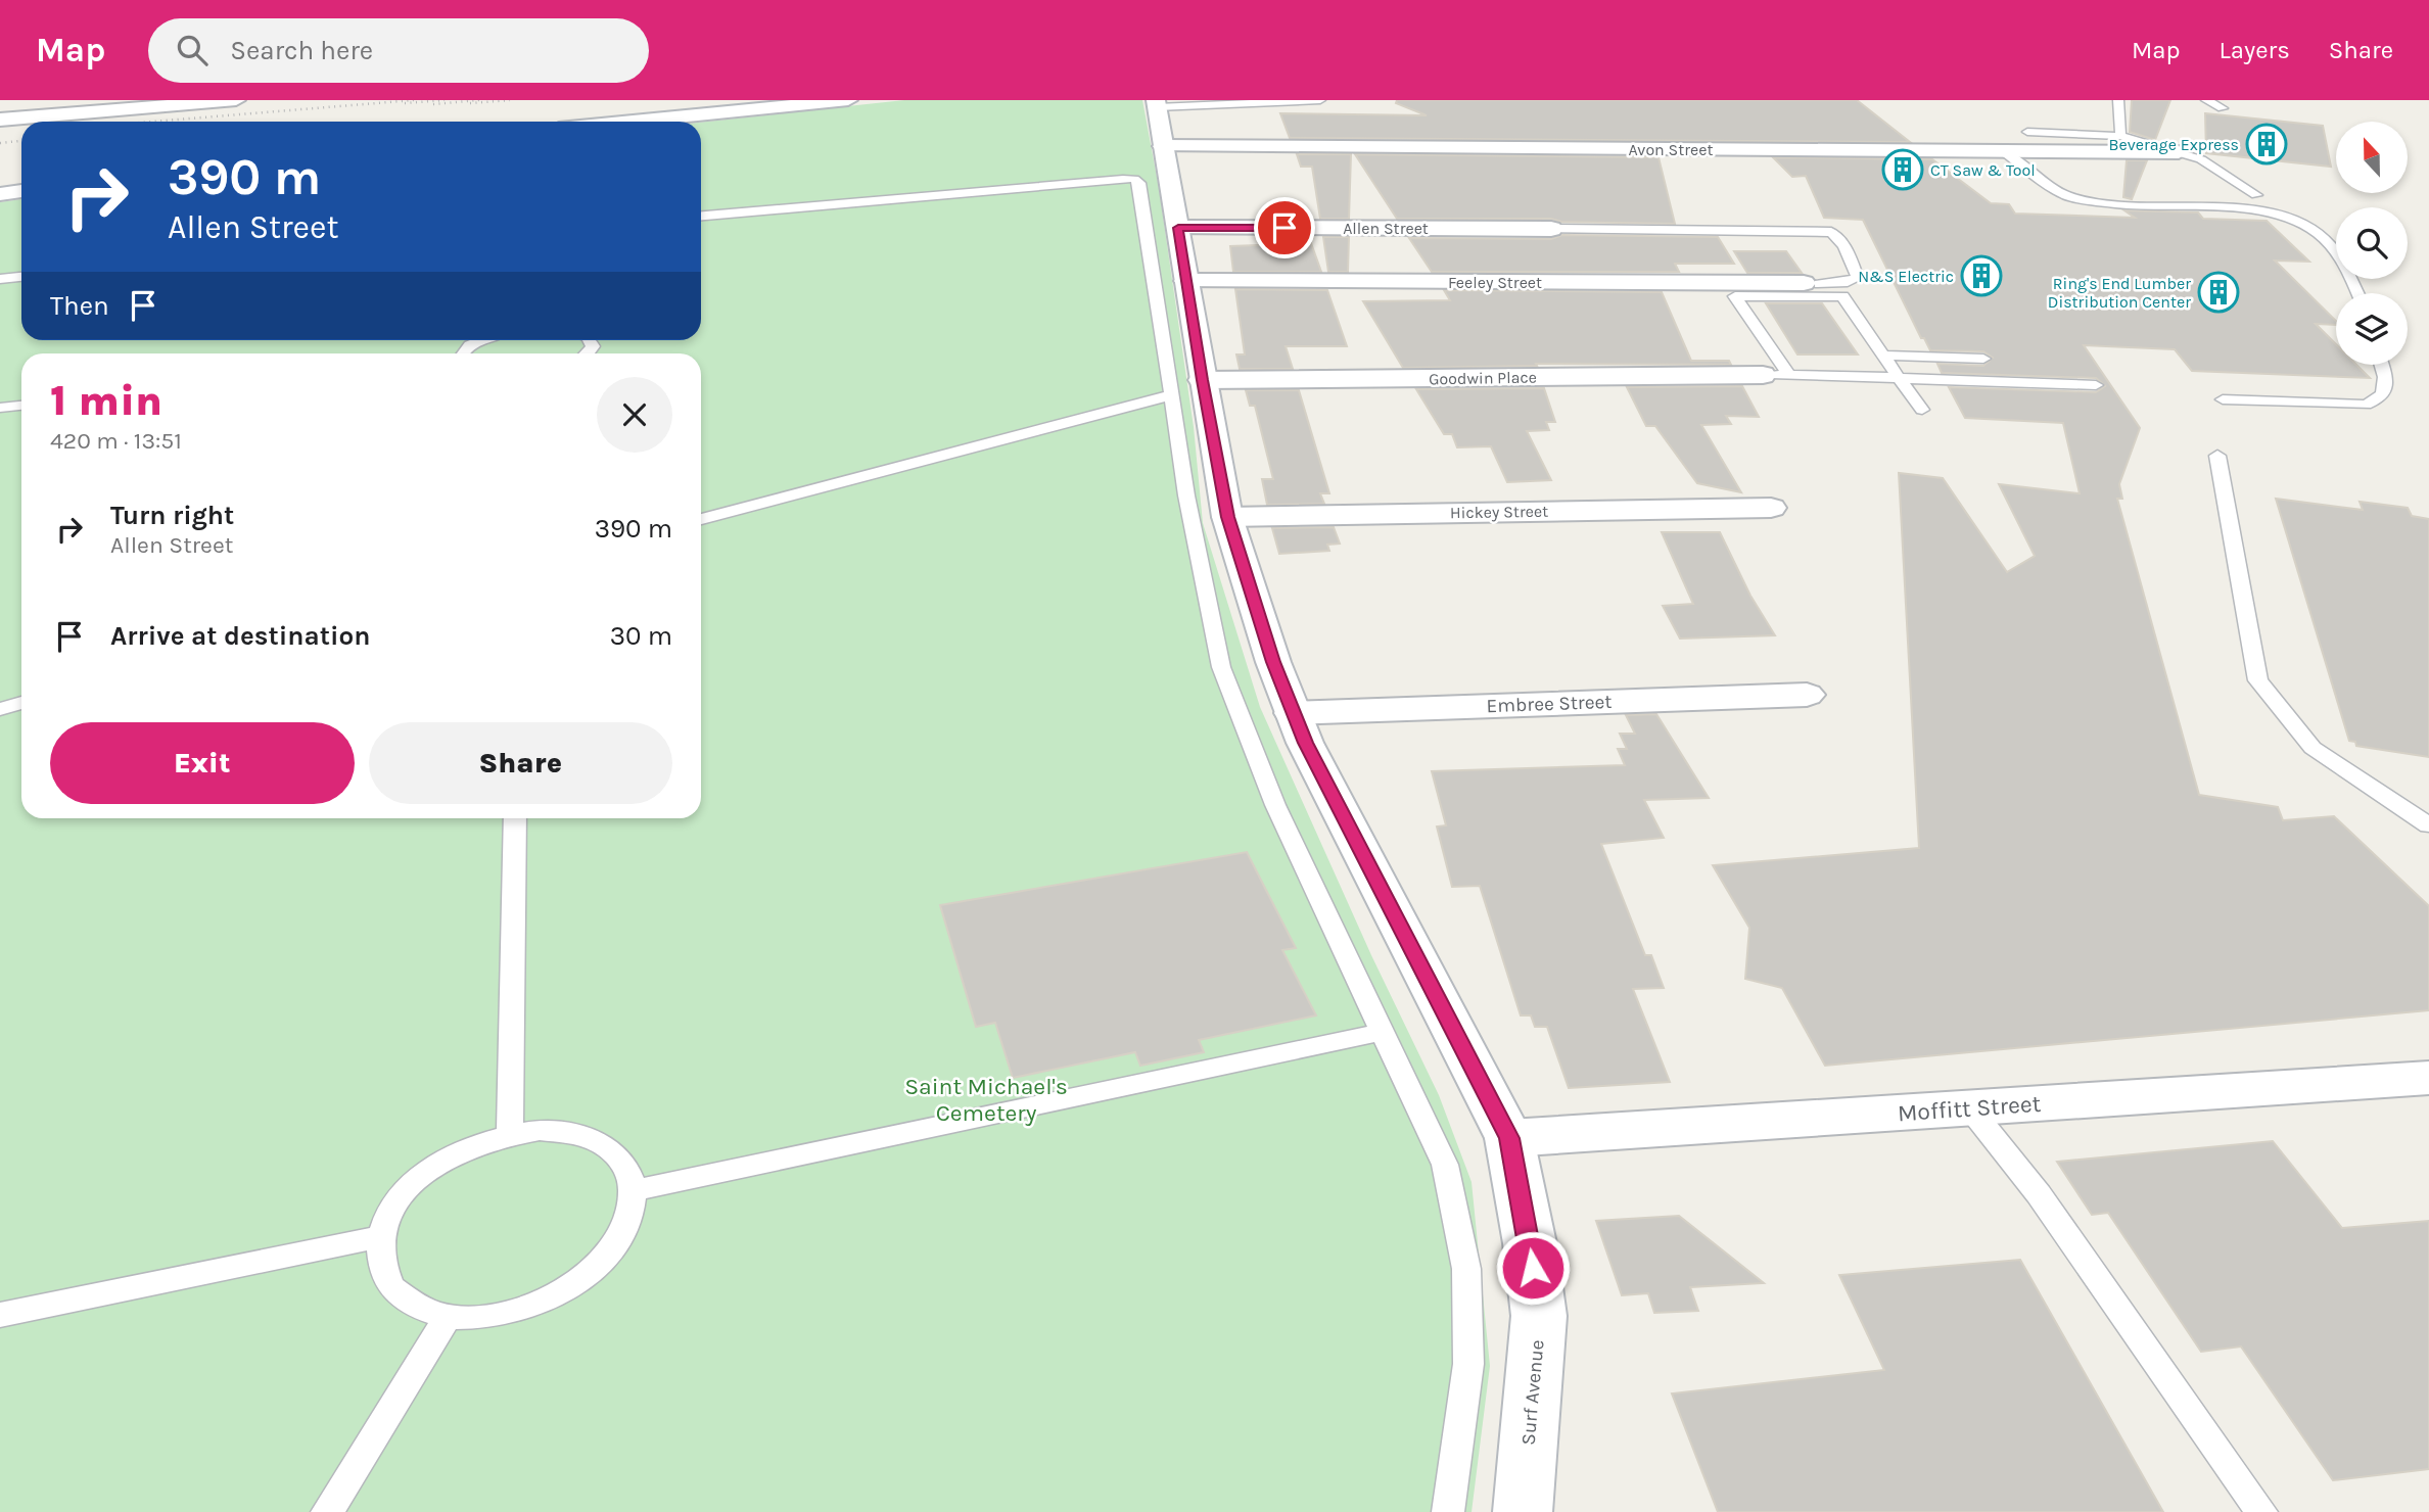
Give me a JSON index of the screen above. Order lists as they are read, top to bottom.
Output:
{
  "streets": {
    "street": [
      "Avon Street",
      "Allen Street",
      "Feeley Street",
      "Goodwin Place",
      "Hickey Street",
      "Embree Street",
      "Moffitt Street",
      "Surf Avenue"
    ]
  },
  "crossings": [
    ["Avon Street", "Surf Avenue"],
    ["Allen Street", "Surf Avenue"],
    ["Feeley Street", "Surf Avenue"],
    ["Goodwin Place", "Surf Avenue"],
    ["Hickey Street", "Surf Avenue"],
    ["Embree Street", "Surf Avenue"],
    ["Moffitt Street", "Surf Avenue"]
  ],
  "parks": ["Saint Michael's Cemetery"],
  "places": {
    "building": [
      "Beverage Express",
      "CT Saw & Tool",
      "N&S Electric",
      "Ring's End Lumber Distribution Center"
    ]
  },
  "north": "top",
  "page": {
    "header": "Map",
    "search": "Search here",
    "nav": ["Map", "Layers", "Share"],
    "turn": ["390 m", "Allen Street"],
    "then": "Then",
    "heading": ["1 min", "420 m · 13:51"],
    "list": [
      {
        "name": "Turn right",
        "note": "Allen Street",
        "value": "390 m"
      },
      {
        "name": "Arrive at destination",
        "value": "30 m"
      }
    ],
    "buttons": ["Exit", "Share"]
  }
}
